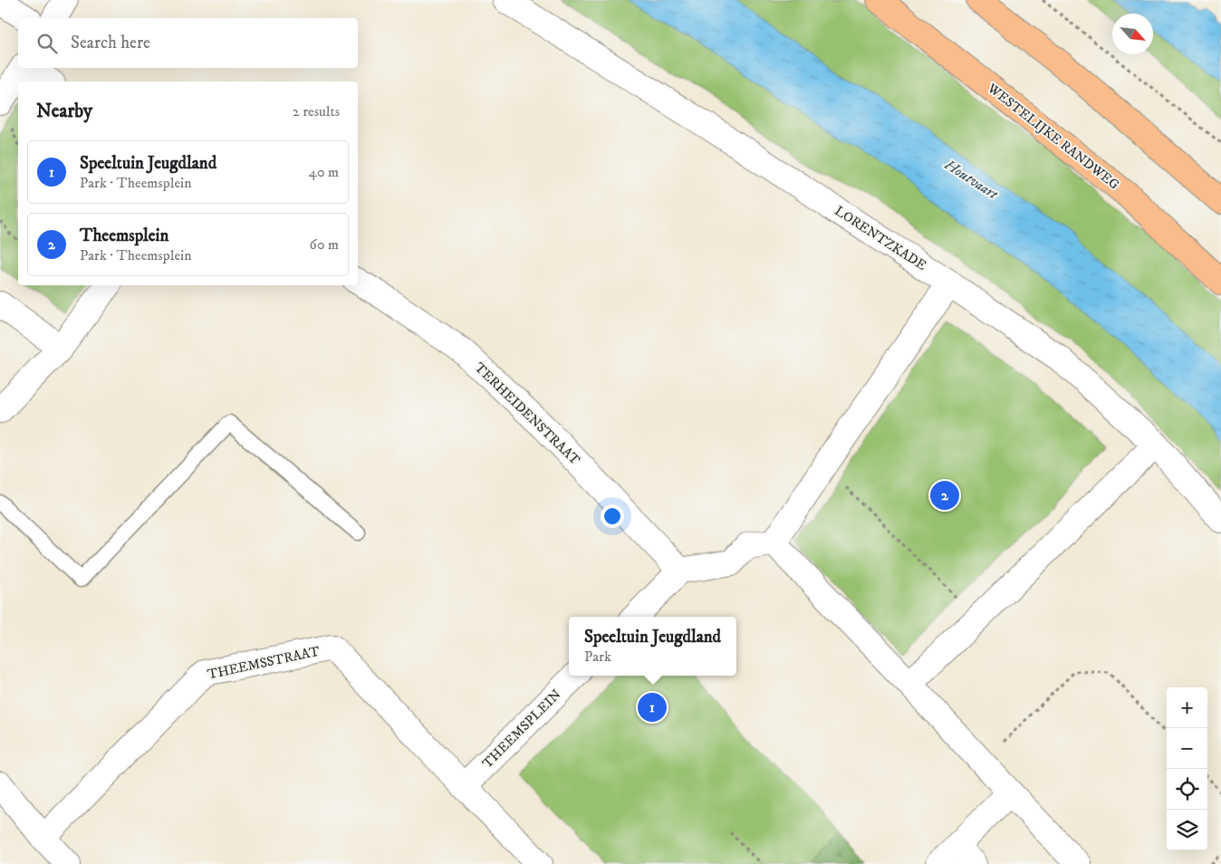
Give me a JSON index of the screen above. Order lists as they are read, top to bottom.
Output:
{
  "streets": {
    "main road": ["WESTELIJKE RANDWEG"],
    "street": [
      "LORENTZKADE",
      "TERHEIDENSTRAAT",
      "THEEMSSTRAAT",
      "THEEMSPLEIN"
    ]
  },
  "crossings": [
    ["THEEMSSTRAAT", "THEEMSPLEIN"]
  ],
  "water": ["Houtvaart"],
  "north": "bottom right",
  "page": {
    "search": "Search here",
    "heading": ["Nearby", "2 results"],
    "list": [
      {
        "mark": "1",
        "name": "Speeltuin Jeugdland",
        "note": "Park · Theemsplein",
        "value": "40 m"
      },
      {
        "mark": "2",
        "name": "Theemsplein",
        "note": "Park · Theemsplein",
        "value": "60 m"
      }
    ],
    "pins": ["2", "1"],
    "popup": ["Speeltuin Jeugdland", "Park"],
    "map_buttons": ["+", "−"]
  }
}
